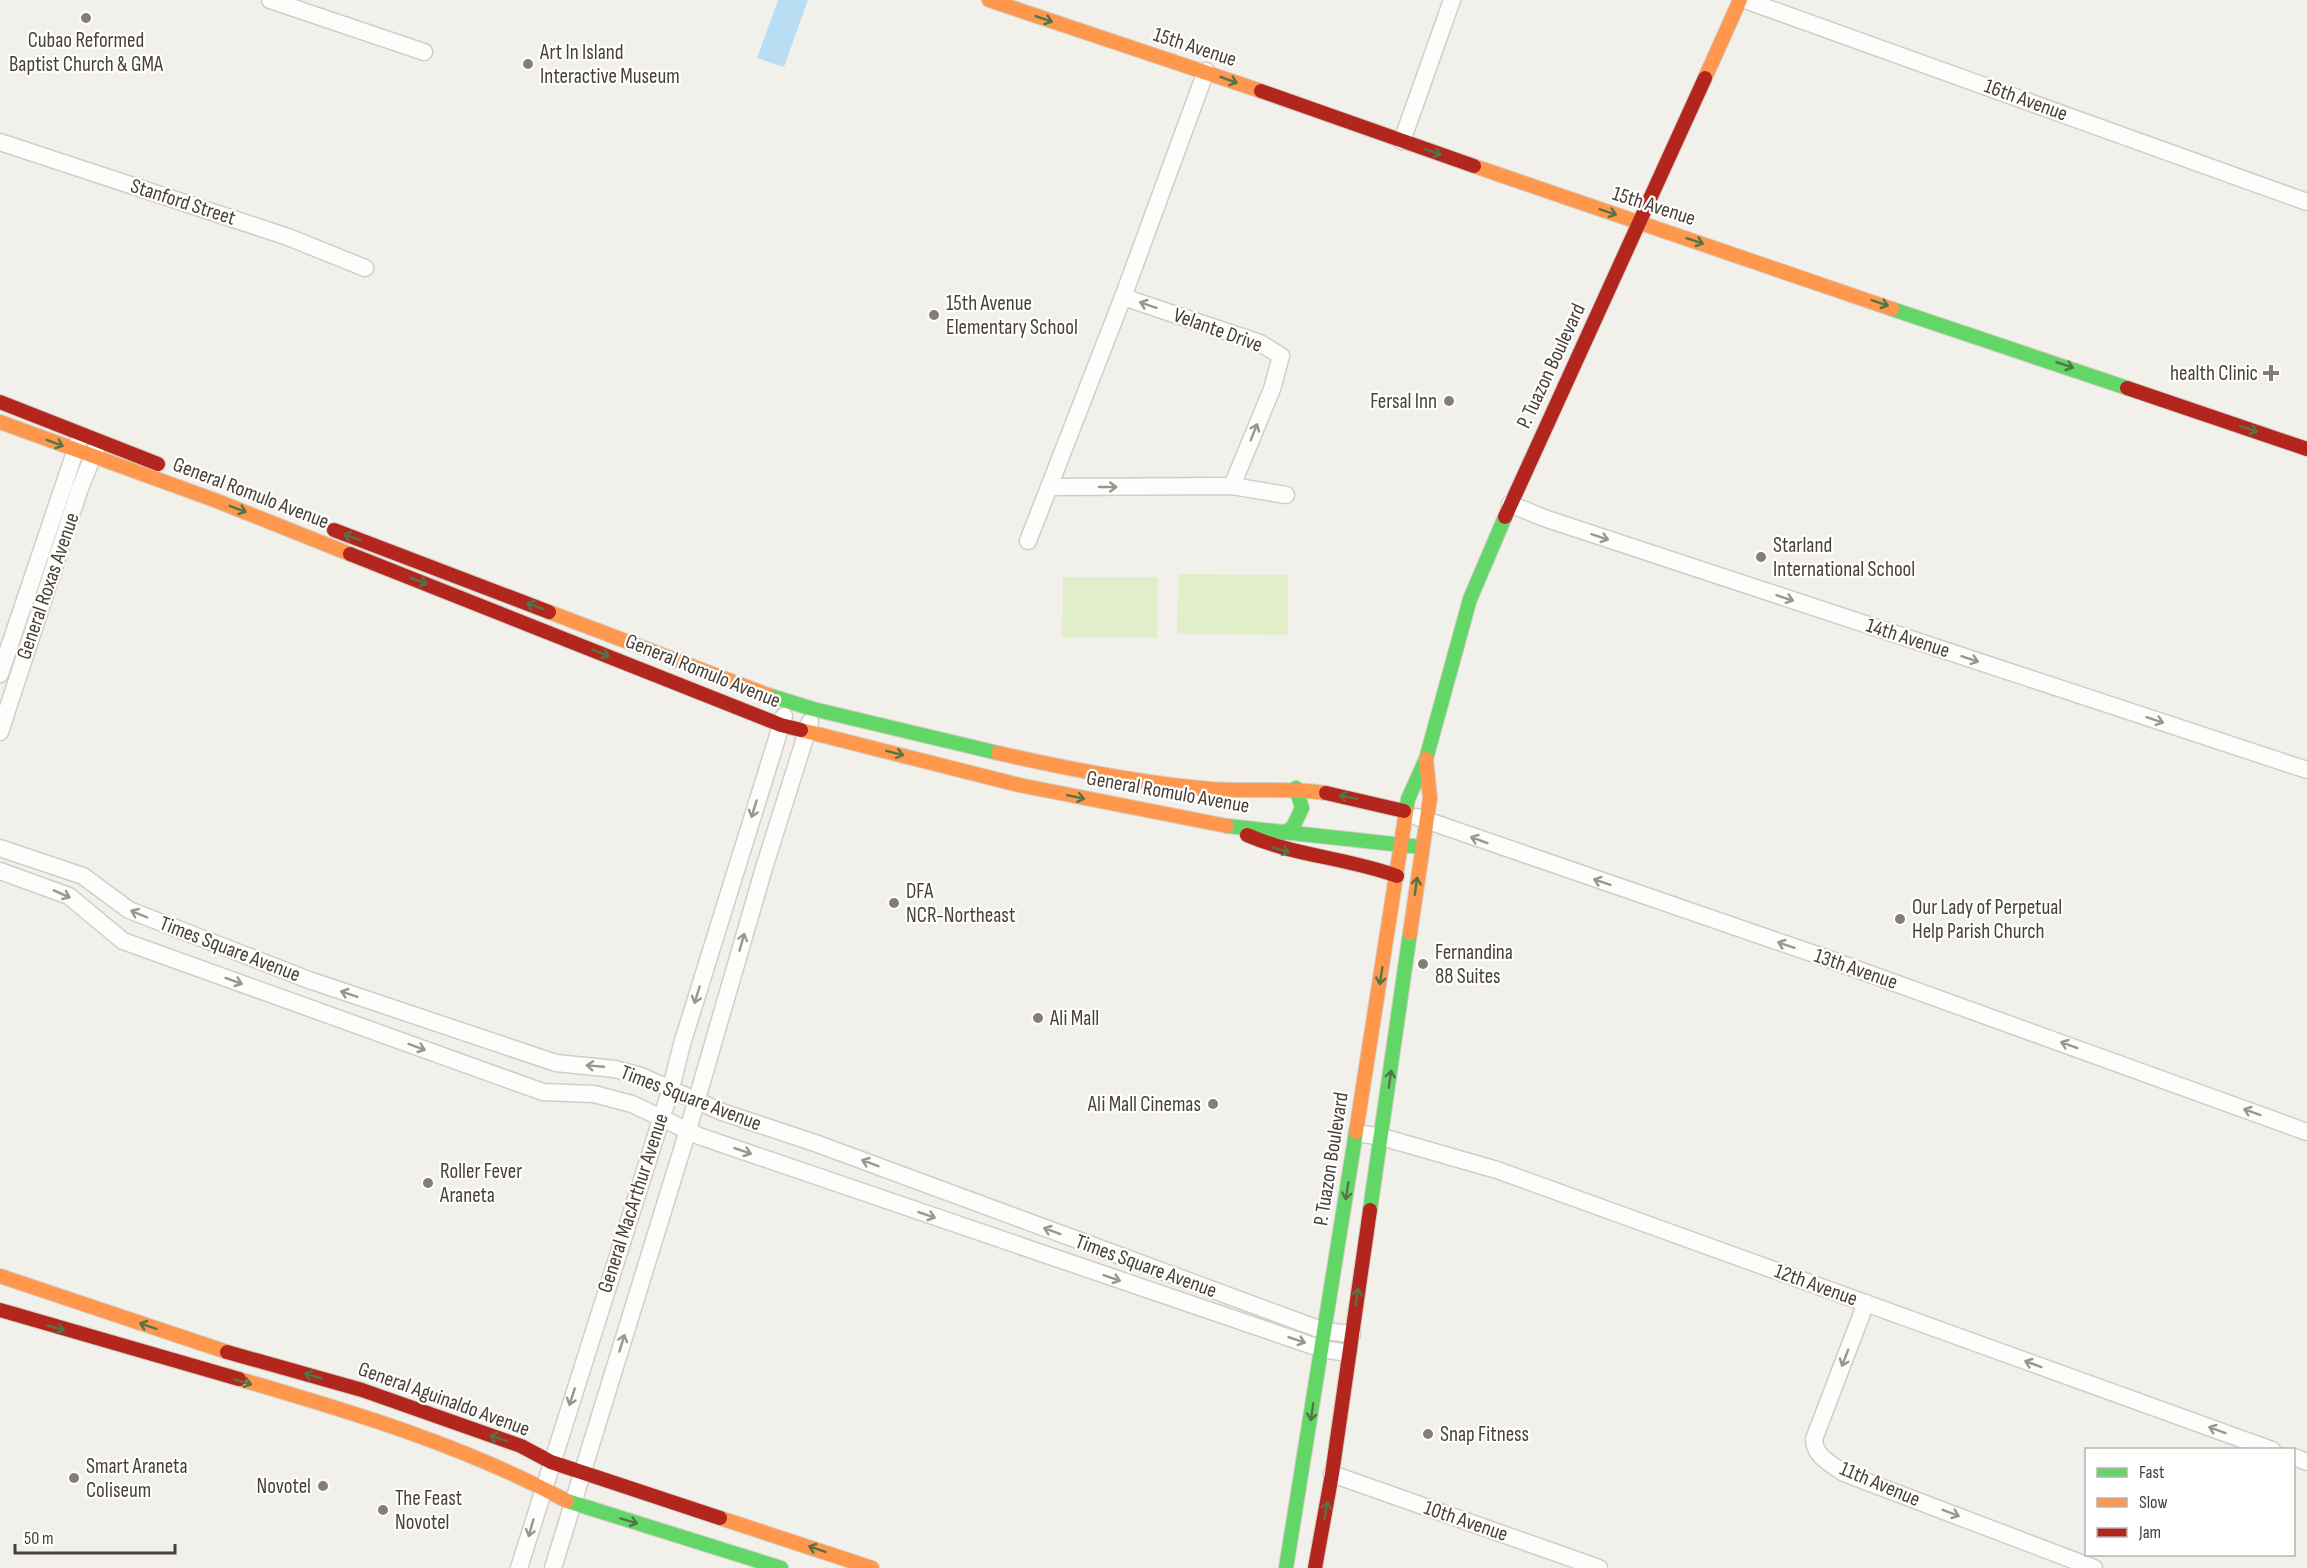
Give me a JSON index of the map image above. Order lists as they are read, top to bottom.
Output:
{
  "streets": {
    "street": [
      "15th Avenue",
      "16th Avenue",
      "Stanford Street",
      "Velante Drive",
      "P. Tuazon Boulevard",
      "General Romulo Avenue",
      "General Roxas Avenue",
      "14th Avenue",
      "Times Square Avenue",
      "13th Avenue",
      "General MacArthur Avenue",
      "12th Avenue",
      "General Aguinaldo Avenue",
      "11th Avenue",
      "10th Avenue"
    ]
  },
  "crossings": [
    ["15th Avenue", "P. Tuazon Boulevard"],
    ["P. Tuazon Boulevard", "General Romulo Avenue"],
    ["P. Tuazon Boulevard", "14th Avenue"],
    ["P. Tuazon Boulevard", "Times Square Avenue"],
    ["P. Tuazon Boulevard", "13th Avenue"],
    ["P. Tuazon Boulevard", "12th Avenue"],
    ["P. Tuazon Boulevard", "10th Avenue"],
    ["General Romulo Avenue", "General Roxas Avenue"],
    ["General Romulo Avenue", "13th Avenue"],
    ["General Romulo Avenue", "General MacArthur Avenue"],
    ["Times Square Avenue", "General MacArthur Avenue"],
    ["General MacArthur Avenue", "General Aguinaldo Avenue"],
    ["12th Avenue", "11th Avenue"]
  ],
  "one_way": [
    "15th Avenue",
    "14th Avenue",
    "13th Avenue",
    "12th Avenue"
  ],
  "places": {
    "other": [
      "Cubao Reformed Baptist Church & GMA",
      "Art In Island Interactive Museum",
      "15th Avenue Elementary School",
      "Fersal Inn",
      "Starland International School",
      "DFA NCR-Northeast",
      "Our Lady of Perpetual Help Parish Church",
      "Fernandina 88 Suites",
      "Ali Mall",
      "Ali Mall Cinemas",
      "Roller Fever Araneta",
      "Snap Fitness",
      "Smart Araneta Coliseum",
      "Novotel",
      "The Feast Novotel"
    ],
    "health": ["health Clinic"]
  },
  "legend": ["Fast", "Slow", "Jam"],
  "scale_bar": "50 m"
}
